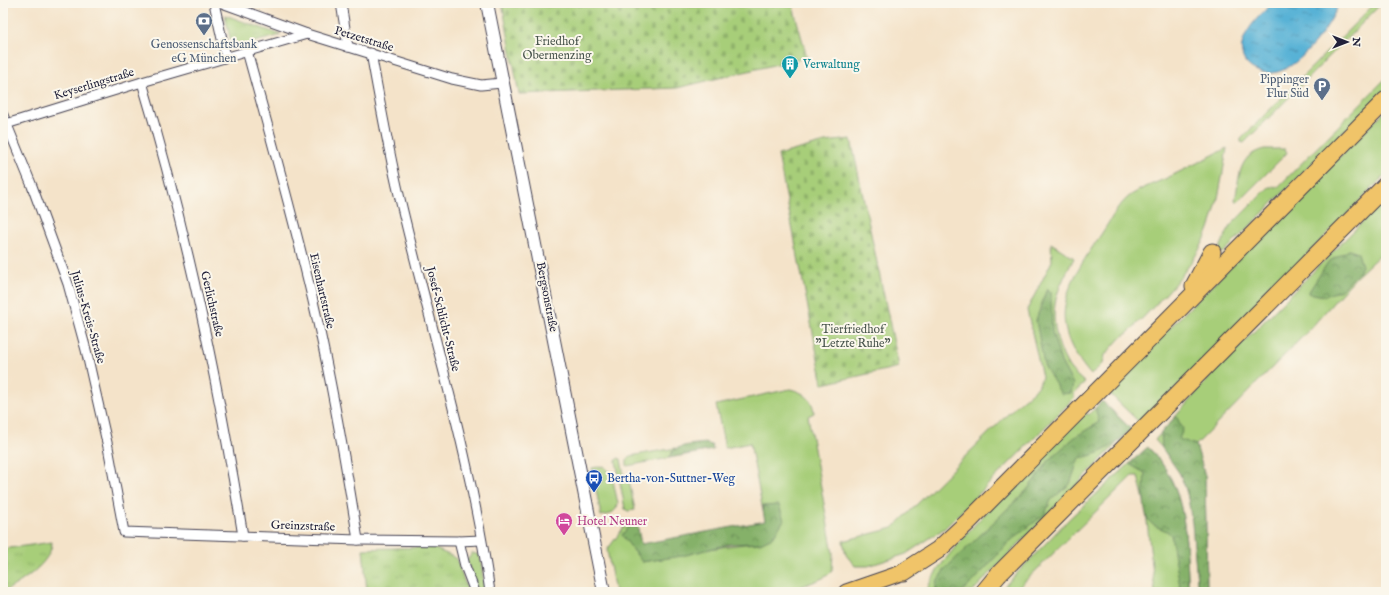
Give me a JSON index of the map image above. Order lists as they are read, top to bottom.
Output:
{
  "streets": {
    "street": [
      "Petzetstraße",
      "Keyserlingstraße",
      "Eisenhartstraße",
      "Bergsonstraße",
      "Gerlichstraße",
      "Julius-Kreis-Straße",
      "Josef-Schlicht-Straße",
      "Greinzstraße"
    ]
  },
  "crossings": [
    ["Petzetstraße", "Keyserlingstraße"],
    ["Petzetstraße", "Bergsonstraße"],
    ["Petzetstraße", "Josef-Schlicht-Straße"],
    ["Keyserlingstraße", "Eisenhartstraße"],
    ["Keyserlingstraße", "Gerlichstraße"],
    ["Keyserlingstraße", "Julius-Kreis-Straße"],
    ["Eisenhartstraße", "Greinzstraße"],
    ["Gerlichstraße", "Greinzstraße"],
    ["Julius-Kreis-Straße", "Greinzstraße"],
    ["Josef-Schlicht-Straße", "Greinzstraße"]
  ],
  "parks": ["Friedhof Obermenzing", "Tierfriedhof \"Letzte Ruhe\""],
  "places": {
    "bank": ["Genossenschaftsbank eG München"],
    "building": ["Verwaltung"],
    "parking": ["Pippinger Flur Süd"],
    "bus stop": ["Bertha-von-Suttner-Weg"],
    "hotel": ["Hotel Neuner"]
  },
  "north": "right"
}
